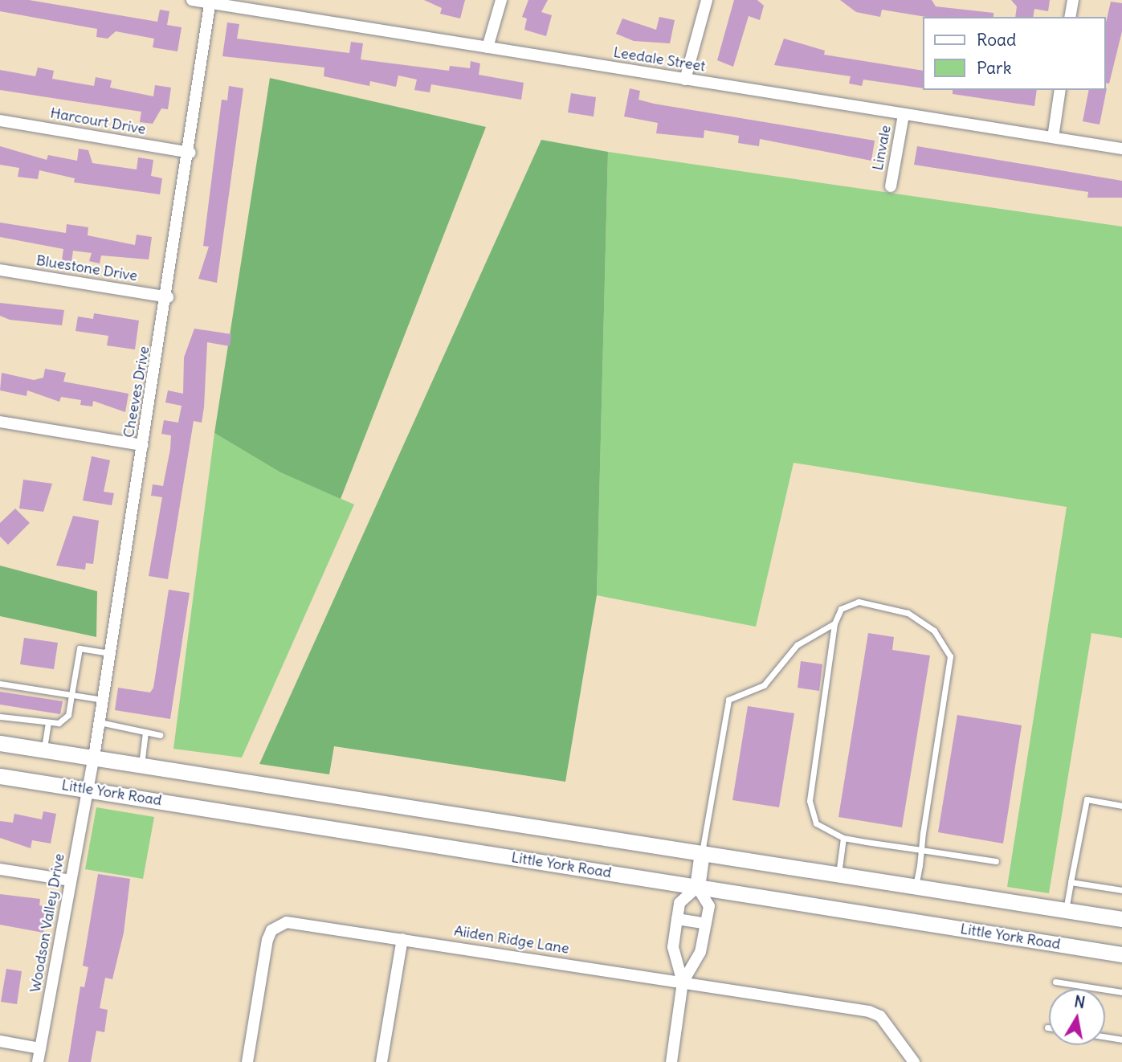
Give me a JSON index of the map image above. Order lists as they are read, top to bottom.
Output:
{
  "streets": {
    "main road": ["Little York Road"],
    "street": [
      "Leedale Street",
      "Harcourt Drive",
      "Linvale",
      "Bluestone Drive",
      "Cheeves Drive",
      "Woodson Valley Drive",
      "Aiiden Ridge Lane"
    ]
  },
  "crossings": [
    ["Leedale Street", "Linvale"],
    ["Leedale Street", "Cheeves Drive"],
    ["Harcourt Drive", "Cheeves Drive"],
    ["Bluestone Drive", "Cheeves Drive"],
    ["Cheeves Drive", "Little York Road"],
    ["Cheeves Drive", "Woodson Valley Drive"],
    ["Little York Road", "Woodson Valley Drive"]
  ],
  "legend": ["Road", "Park"],
  "north": "top"
}
